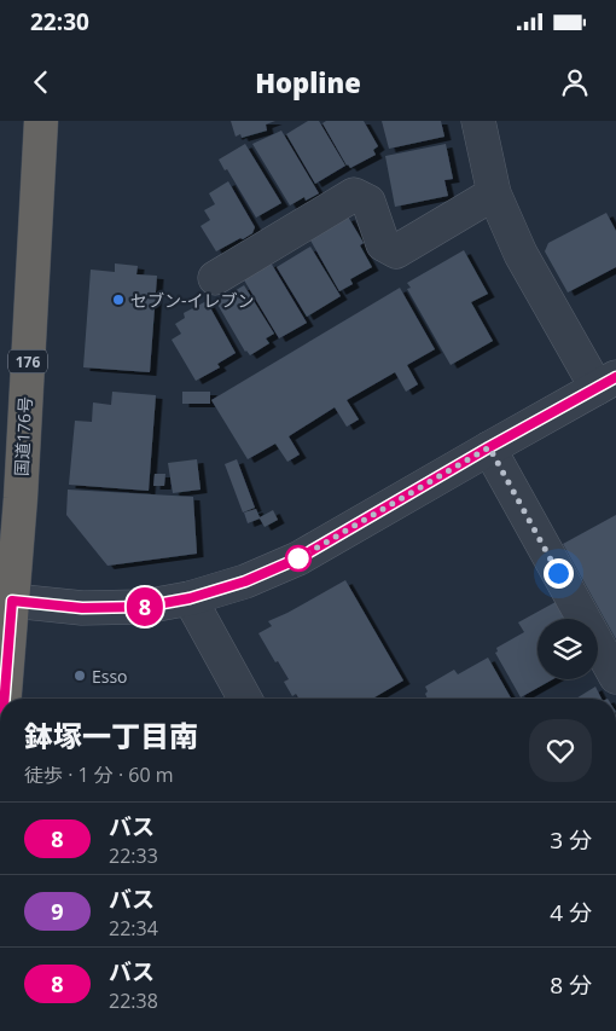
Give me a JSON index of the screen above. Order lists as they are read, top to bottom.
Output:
{
  "streets": {
    "highway": ["176", "国道176号"]
  },
  "places": ["セブン-イレブン", "Esso"],
  "lines": ["bus line 8"],
  "page": {
    "status": "22:30",
    "header": "Hopline",
    "on_map": "8",
    "heading": ["鉢塚一丁目南", "徒歩 · 1 分 · 60 m"],
    "list": [
      {
        "mark": "8",
        "name": "バス",
        "note": "22:33",
        "value": "3 分"
      },
      {
        "mark": "9",
        "name": "バス",
        "note": "22:34",
        "value": "4 分"
      },
      {
        "mark": "8",
        "name": "バス",
        "note": "22:38",
        "value": "8 分"
      }
    ]
  }
}
